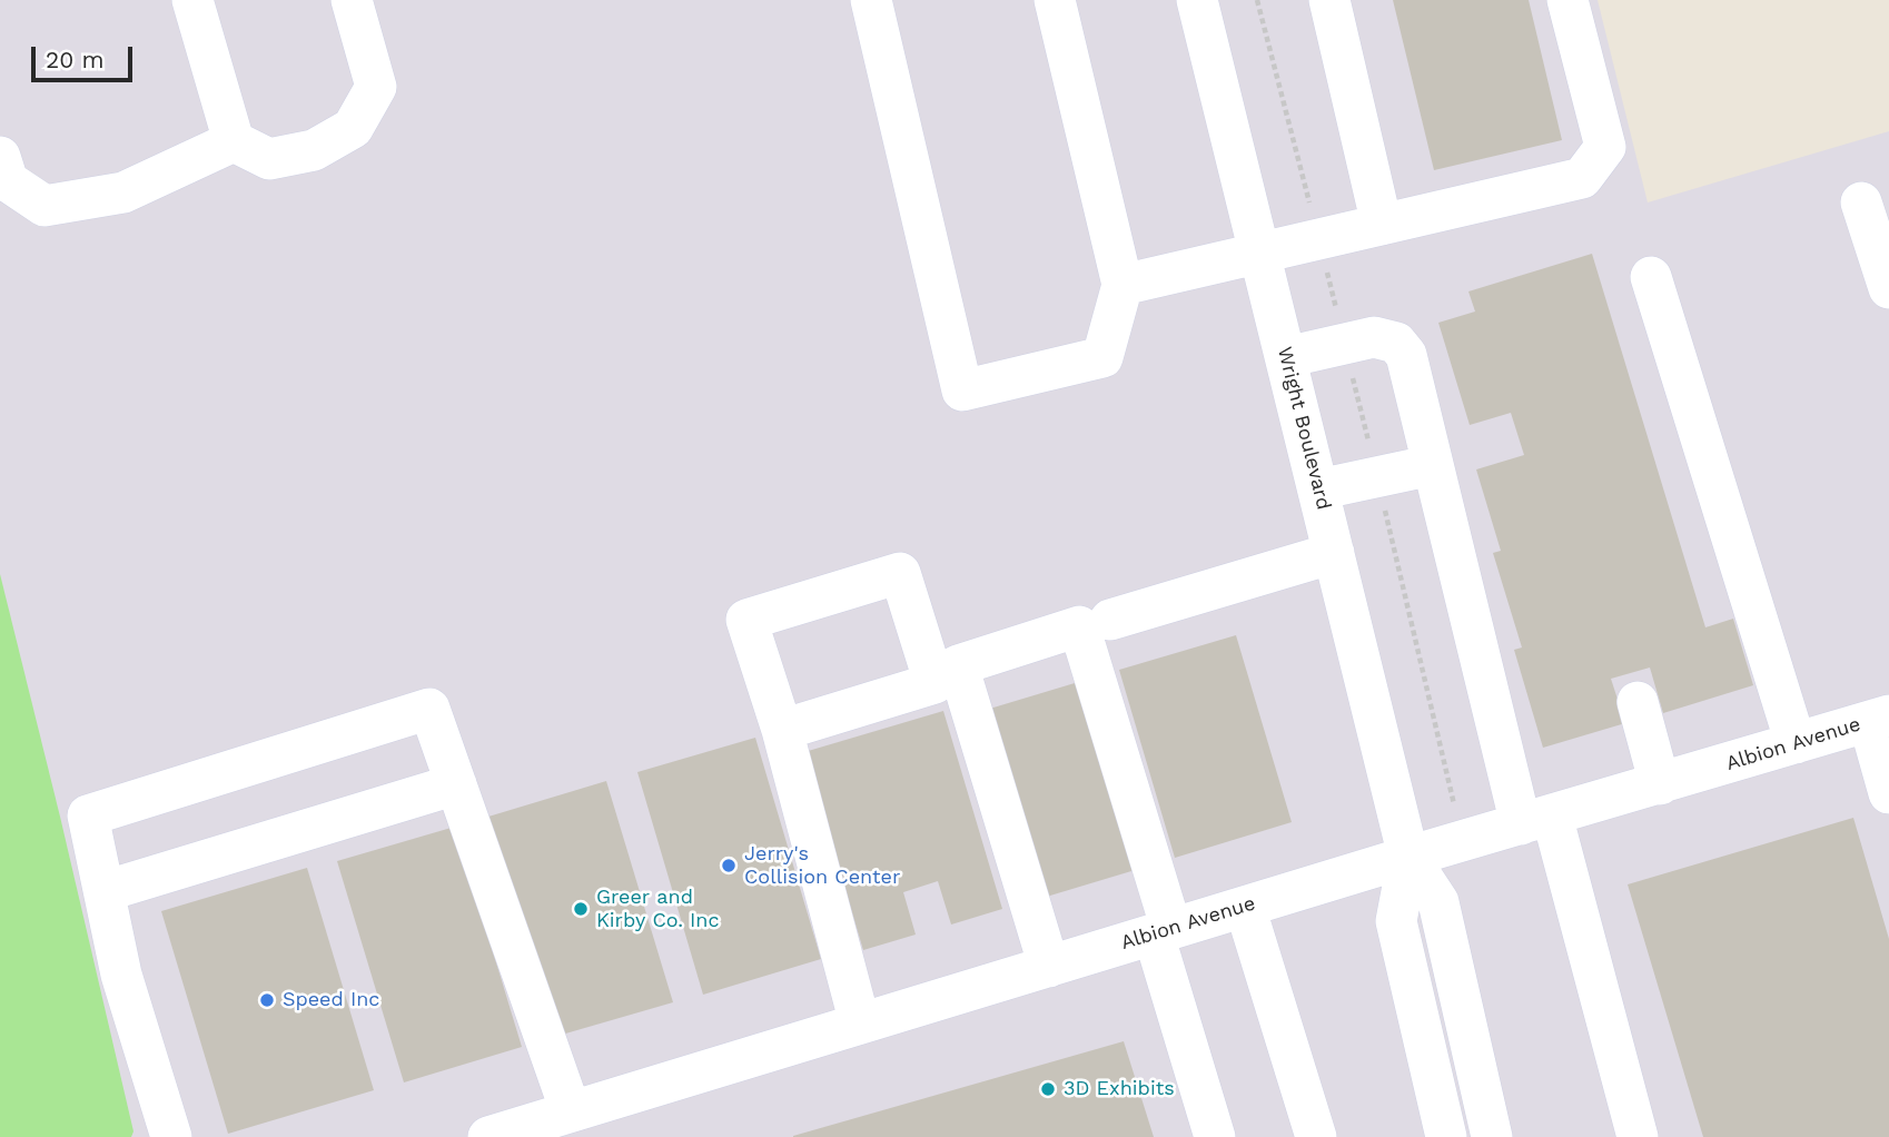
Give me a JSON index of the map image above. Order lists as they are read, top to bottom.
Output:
{
  "streets": {
    "street": ["Wright Boulevard", "Albion Avenue"]
  },
  "crossings": [
    ["Wright Boulevard", "Albion Avenue"]
  ],
  "places": [
    "Jerry's Collision Center",
    "Greer and Kirby Co. Inc",
    "Speed Inc",
    "3D Exhibits"
  ],
  "scale_bar": "20 m"
}
